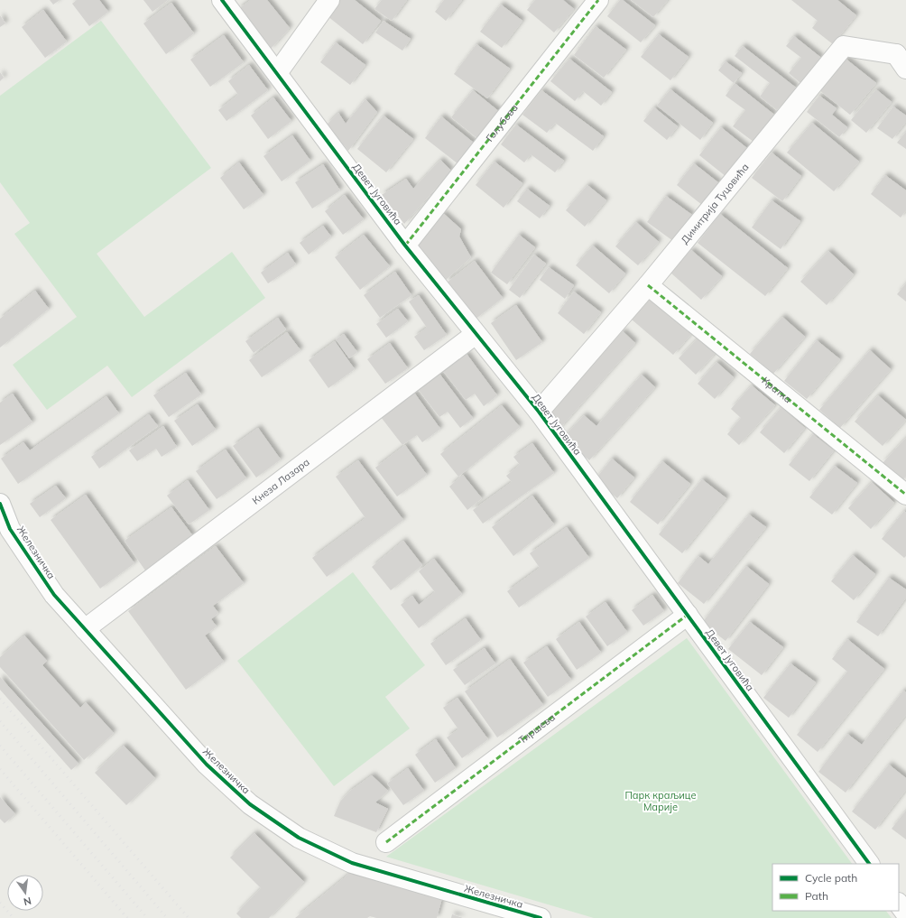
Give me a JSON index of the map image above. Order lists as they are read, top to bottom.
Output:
{
  "streets": {
    "street": [
      "Голубова",
      "Девет Југовића",
      "Димитрија Туцовића",
      "Кратка",
      "Кнеза Лазара",
      "Железничка",
      "Тиршева"
    ]
  },
  "crossings": [
    ["Голубова", "Девет Југовића"],
    ["Девет Југовића", "Димитрија Туцовића"],
    ["Девет Југовића", "Кнеза Лазара"],
    ["Девет Југовића", "Тиршева"],
    ["Димитрија Туцовића", "Кратка"],
    ["Кнеза Лазара", "Железничка"]
  ],
  "parks": ["Парк краљице Марије"],
  "legend": ["Cycle path", "Path"],
  "north": "bottom"
}
